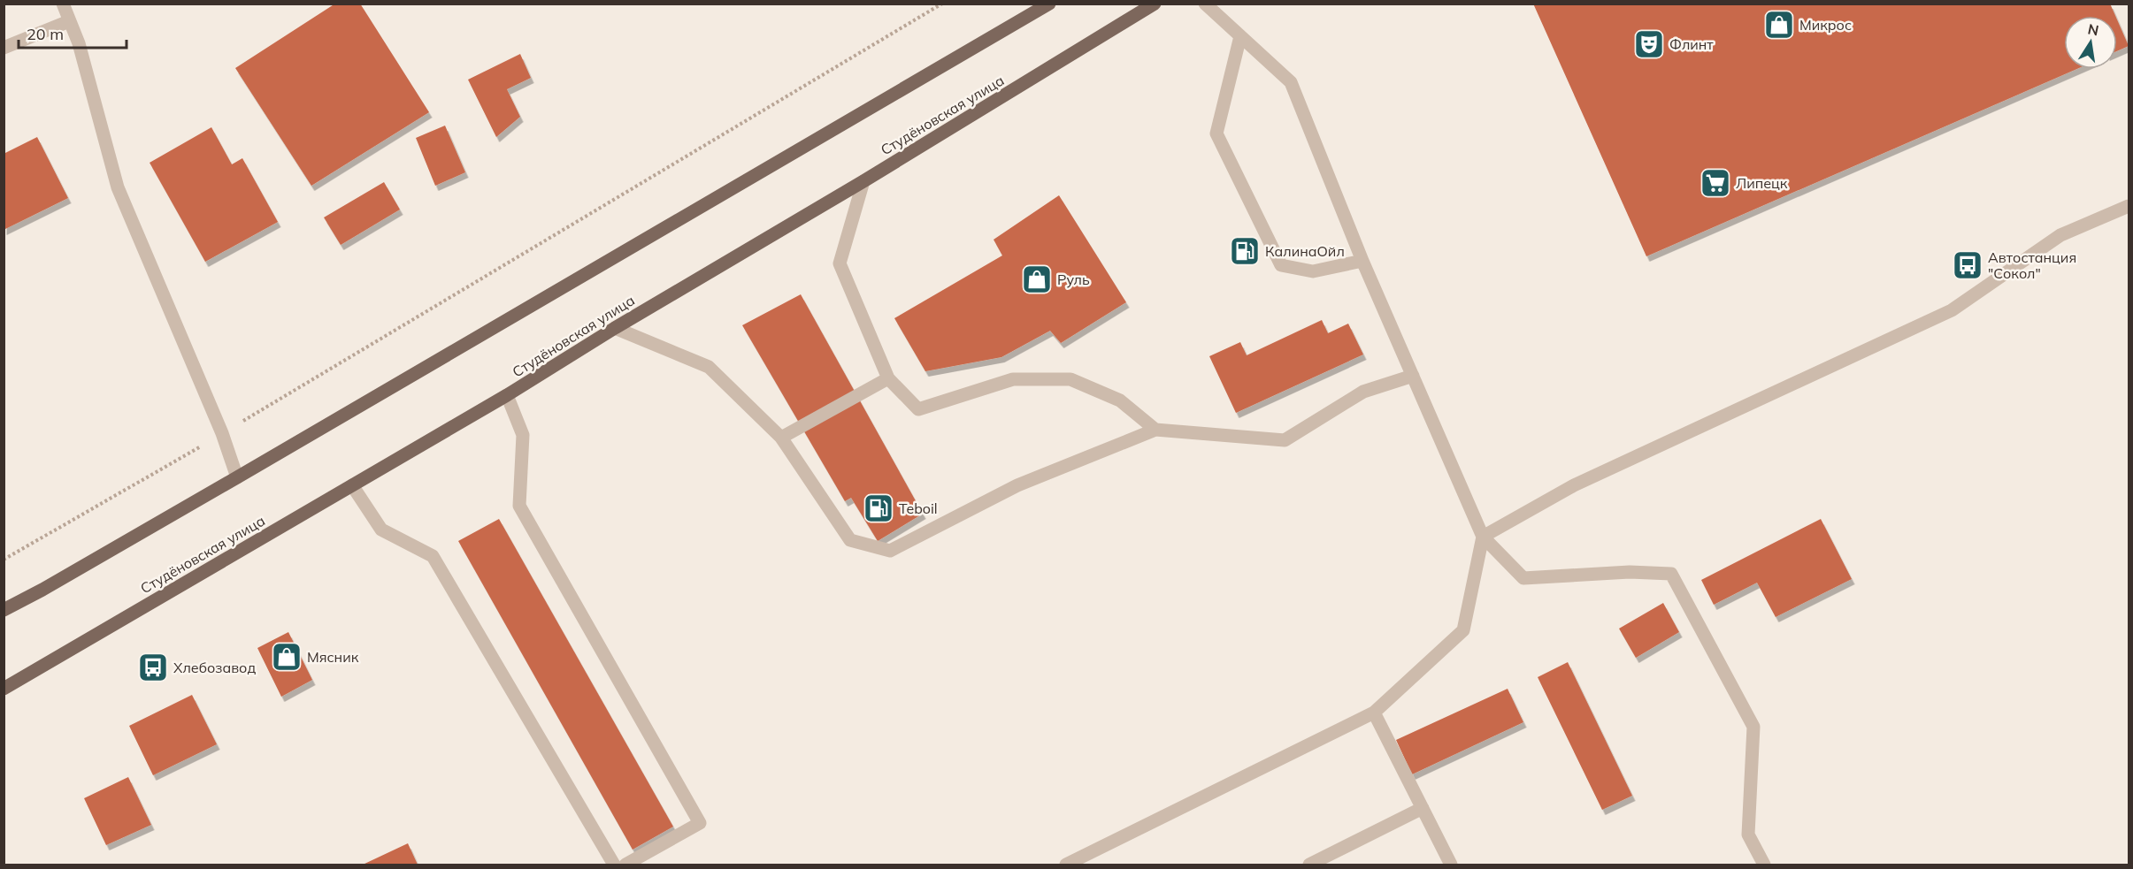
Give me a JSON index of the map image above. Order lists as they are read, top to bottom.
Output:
{
  "streets": {
    "main road": ["Студёновская улица"]
  },
  "places": {
    "shop": ["Микрос", "Руль", "Мясник"],
    "theatre": ["Флинт"],
    "supermarket": ["Липецк"],
    "fuel station": ["КалинаОйл", "Teboil"],
    "bus stop": ["Автостанция \"Сокол\"", "Хлебозавод"]
  },
  "scale_bar": "20 m",
  "north": "top"
}
